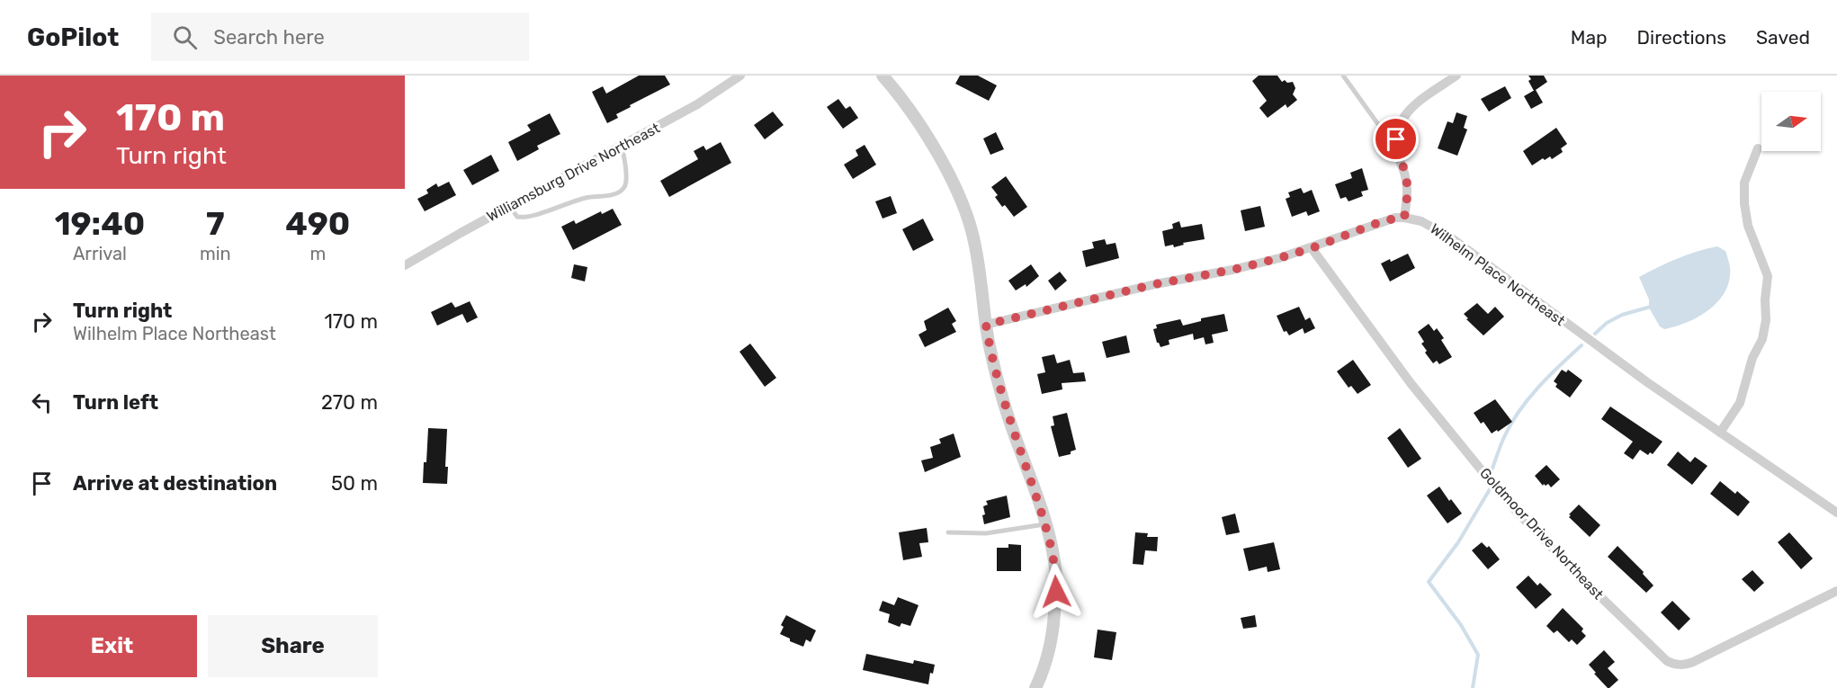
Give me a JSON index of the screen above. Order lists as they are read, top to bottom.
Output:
{
  "streets": {
    "street": ["Williamsburg Drive Northeast", "Wilhelm Place Northeast", "Goldmoor Drive Northeast"]
  },
  "crossings": [
    ["Wilhelm Place Northeast", "Goldmoor Drive Northeast"]
  ],
  "north": "right",
  "page": {
    "header": "GoPilot",
    "search": "Search here",
    "nav": ["Map", "Directions", "Saved"],
    "turn": ["170 m", "Turn right"],
    "eta": [
      "19:40",
      "Arrival",
      "7",
      "min",
      "490",
      "m"
    ],
    "list": [
      {
        "name": "Turn right",
        "note": "Wilhelm Place Northeast",
        "value": "170 m"
      },
      {
        "name": "Turn left",
        "value": "270 m"
      },
      {
        "name": "Arrive at destination",
        "value": "50 m"
      }
    ],
    "buttons": ["Exit", "Share"]
  }
}
